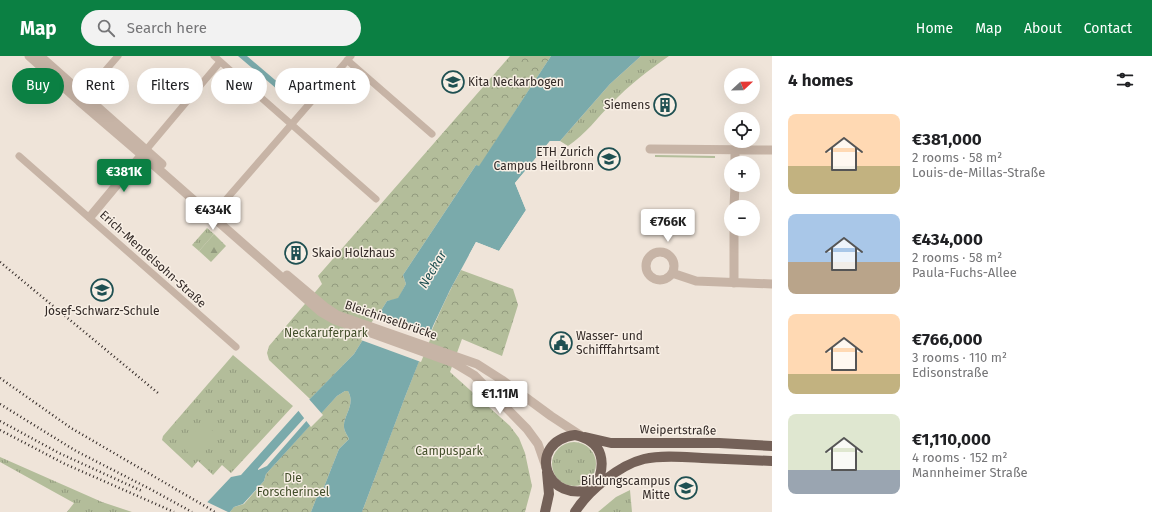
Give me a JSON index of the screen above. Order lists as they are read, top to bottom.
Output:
{
  "streets": {
    "main road": ["Weipertstraße"],
    "street": ["Erich-Mendelsohn-Straße", "Bleichinselbrücke"]
  },
  "water": ["Neckar"],
  "parks": ["Neckaruferpark", "Campuspark", "Die Forscherinsel"],
  "places": {
    "school or university": [
      "Kita Neckarbogen",
      "ETH Zurich Campus Heilbronn",
      "Josef-Schwarz-Schule",
      "Bildungscampus Mitte"
    ],
    "building": ["Siemens", "Skaio Holzhaus"],
    "public building": ["Wasser- und Schifffahrtsamt"]
  },
  "north": "right",
  "page": {
    "header": "Map",
    "search": "Search here",
    "nav": [
      "Home",
      "Map",
      "About",
      "Contact"
    ],
    "heading": "4 homes",
    "map_buttons": ["+", "−"],
    "chip": [
      "Buy",
      "Rent",
      "Filters",
      "New",
      "Apartment"
    ],
    "list": [
      {
        "name": "€381,000",
        "note": "2 rooms · 58 m² · Louis-de-Millas-Straße"
      },
      {
        "name": "€434,000",
        "note": "2 rooms · 58 m² · Paula-Fuchs-Allee"
      },
      {
        "name": "€766,000",
        "note": "3 rooms · 110 m² · Edisonstraße"
      },
      {
        "name": "€1,110,000",
        "note": "4 rooms · 152 m² · Mannheimer Straße"
      }
    ],
    "price": [
      "€381K",
      "€434K",
      "€766K",
      "€1.11M"
    ]
  }
}
